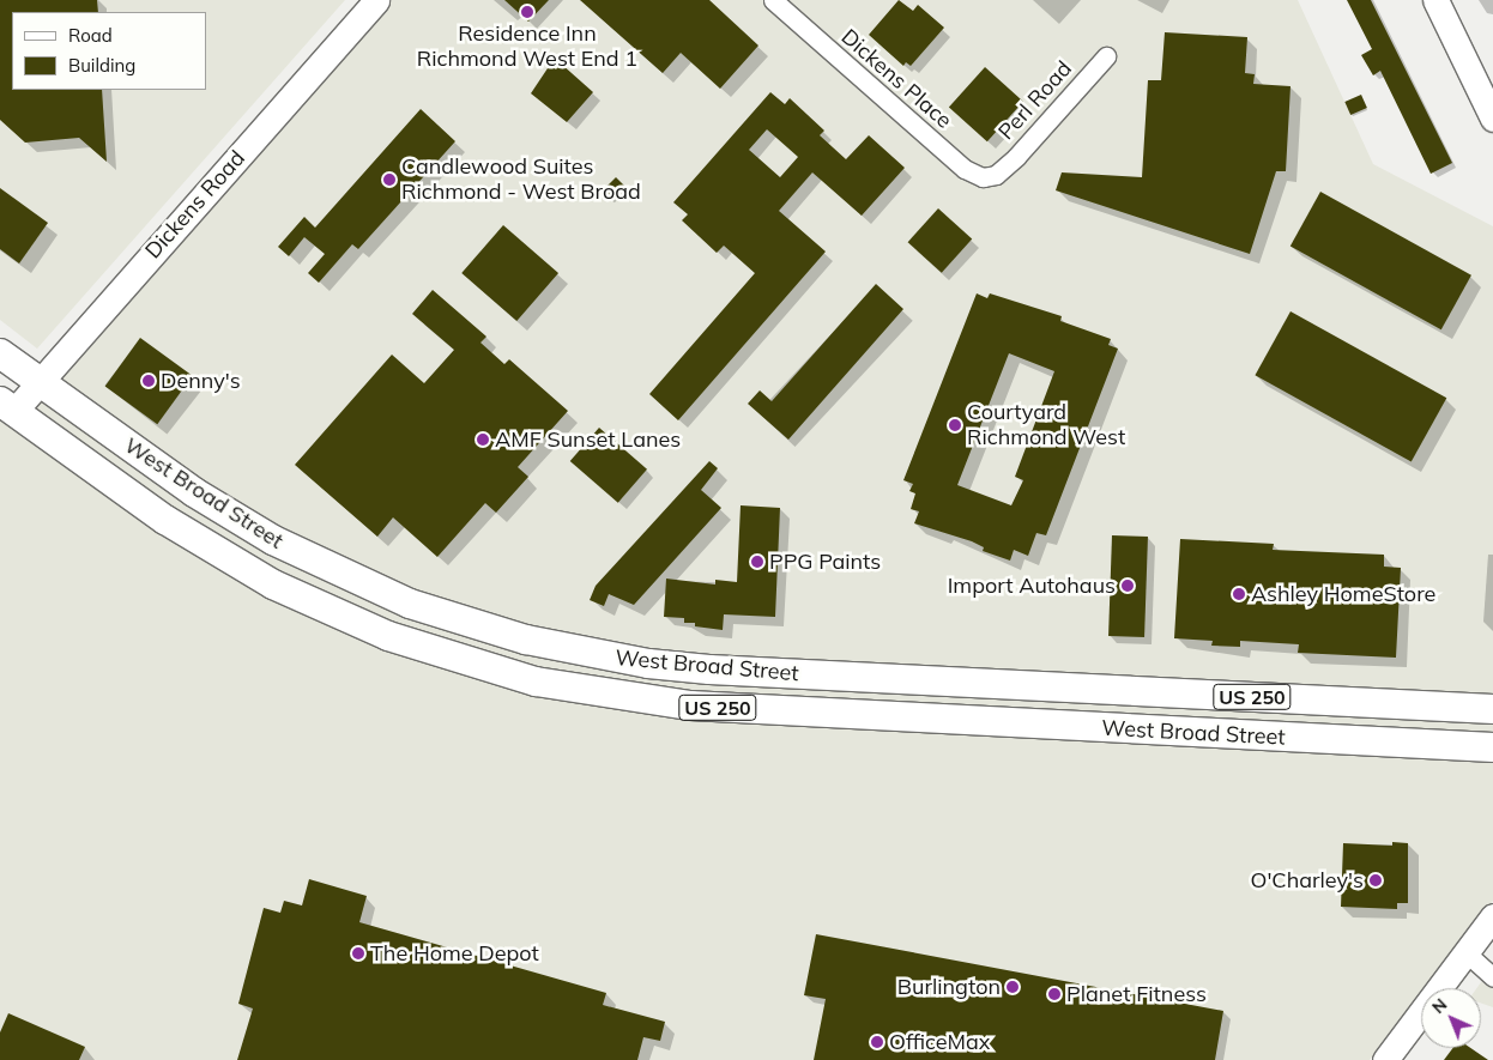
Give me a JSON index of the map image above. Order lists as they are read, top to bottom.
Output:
{
  "streets": {
    "main road": ["Dickens Road", "West Broad Street", "US 250"],
    "street": ["Dickens Place", "Perl Road"]
  },
  "crossings": [
    ["Dickens Place", "Perl Road"],
    ["Dickens Road", "West Broad Street"]
  ],
  "places": [
    "Residence Inn Richmond West End 1",
    "Candlewood Suites Richmond - West Broad",
    "Denny's",
    "Courtyard Richmond West",
    "AMF Sunset Lanes",
    "PPG Paints",
    "Import Autohaus",
    "Ashley HomeStore",
    "O'Charley's",
    "The Home Depot",
    "Burlington",
    "Planet Fitness",
    "OfficeMax"
  ],
  "legend": ["Road", "Building"],
  "north": "top left"
}
